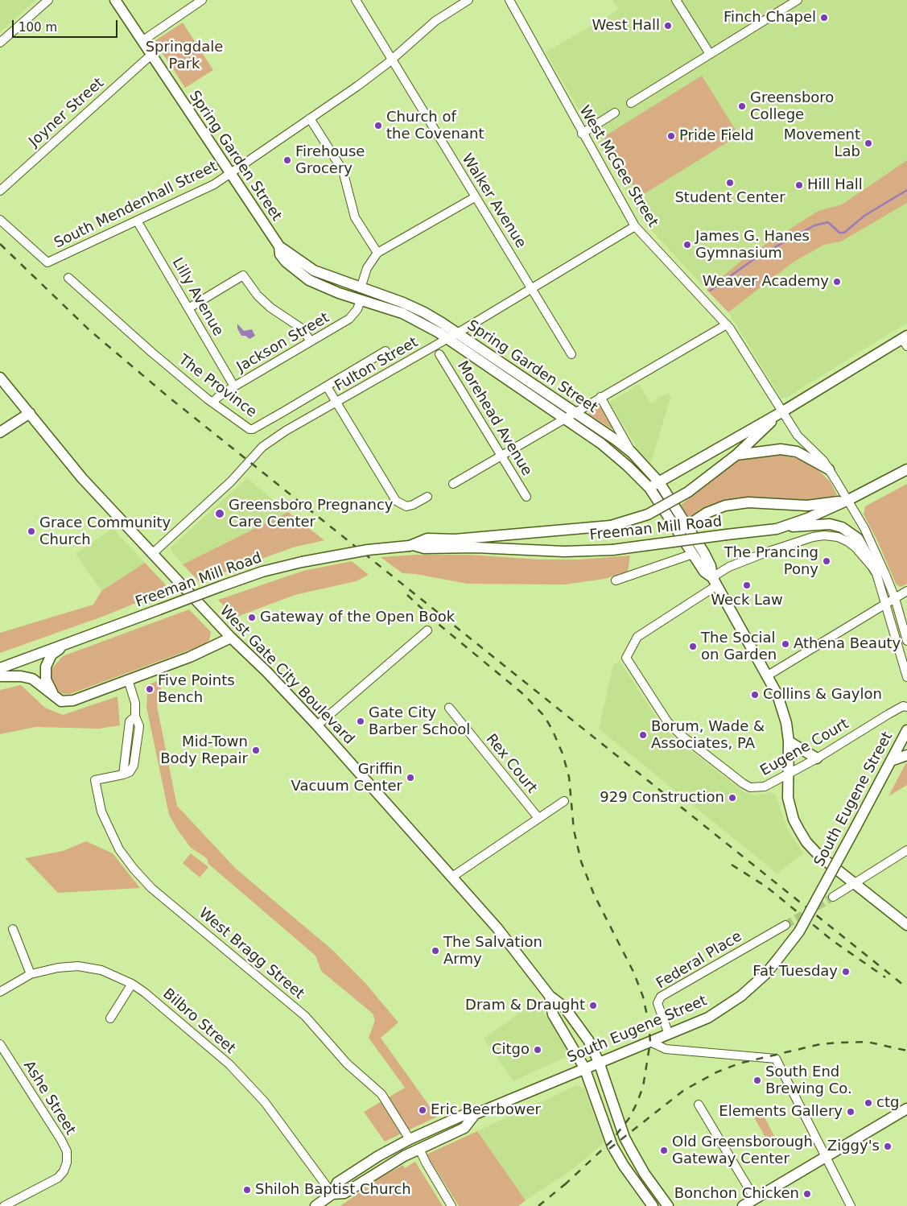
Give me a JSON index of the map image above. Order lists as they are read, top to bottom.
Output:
{
  "streets": {
    "main road": [
      "Spring Garden Street",
      "Freeman Mill Road",
      "West Gate City Boulevard",
      "South Eugene Street"
    ],
    "street": [
      "Joyner Street",
      "West McGee Street",
      "Walker Avenue",
      "South Mendenhall Street",
      "Lilly Avenue",
      "Jackson Street",
      "Fulton Street",
      "The Province",
      "Morehead Avenue",
      "Eugene Court",
      "Rex Court",
      "West Bragg Street",
      "Federal Place",
      "Bilbro Street",
      "Ashe Street"
    ]
  },
  "crossings": [
    ["Joyner Street", "Spring Garden Street"],
    ["Spring Garden Street", "South Mendenhall Street"],
    ["Spring Garden Street", "Jackson Street"],
    ["Spring Garden Street", "Fulton Street"],
    ["Spring Garden Street", "Eugene Court"],
    ["West McGee Street", "Fulton Street"],
    ["West McGee Street", "Freeman Mill Road"],
    ["Walker Avenue", "South Mendenhall Street"],
    ["Walker Avenue", "Fulton Street"],
    ["South Mendenhall Street", "Lilly Avenue"],
    ["Lilly Avenue", "Jackson Street"],
    ["Jackson Street", "The Province"],
    ["Fulton Street", "West Gate City Boulevard"],
    ["West Gate City Boulevard", "South Eugene Street"],
    ["South Eugene Street", "West Bragg Street"],
    ["South Eugene Street", "Federal Place"],
    ["South Eugene Street", "Bilbro Street"]
  ],
  "parks": ["Springdale Park"],
  "places": [
    "Finch Chapel",
    "West Hall",
    "Greensboro College",
    "Church of the Covenant",
    "Pride Field",
    "Movement Lab",
    "Firehouse Grocery",
    "Student Center",
    "Hill Hall",
    "James G. Hanes Gymnasium",
    "Weaver Academy",
    "Greensboro Pregnancy Care Center",
    "Grace Community Church",
    "The Prancing Pony",
    "Weck Law",
    "Gateway of the Open Book",
    "Athena Beauty",
    "The Social on Garden",
    "Five Points Bench",
    "Collins & Gaylon",
    "Gate City Barber School",
    "Borum, Wade & Associates, PA",
    "Mid-Town Body Repair",
    "Griffin Vacuum Center",
    "929 Construction",
    "The Salvation Army",
    "Fat Tuesday",
    "Dram & Draught",
    "Citgo",
    "South End Brewing Co.",
    "ctg",
    "Eric Beerbower",
    "Elements Gallery",
    "Ziggy's",
    "Old Greensborough Gateway Center",
    "Shiloh Baptist Church",
    "Bonchon Chicken"
  ],
  "scale_bar": "100 m"
}
